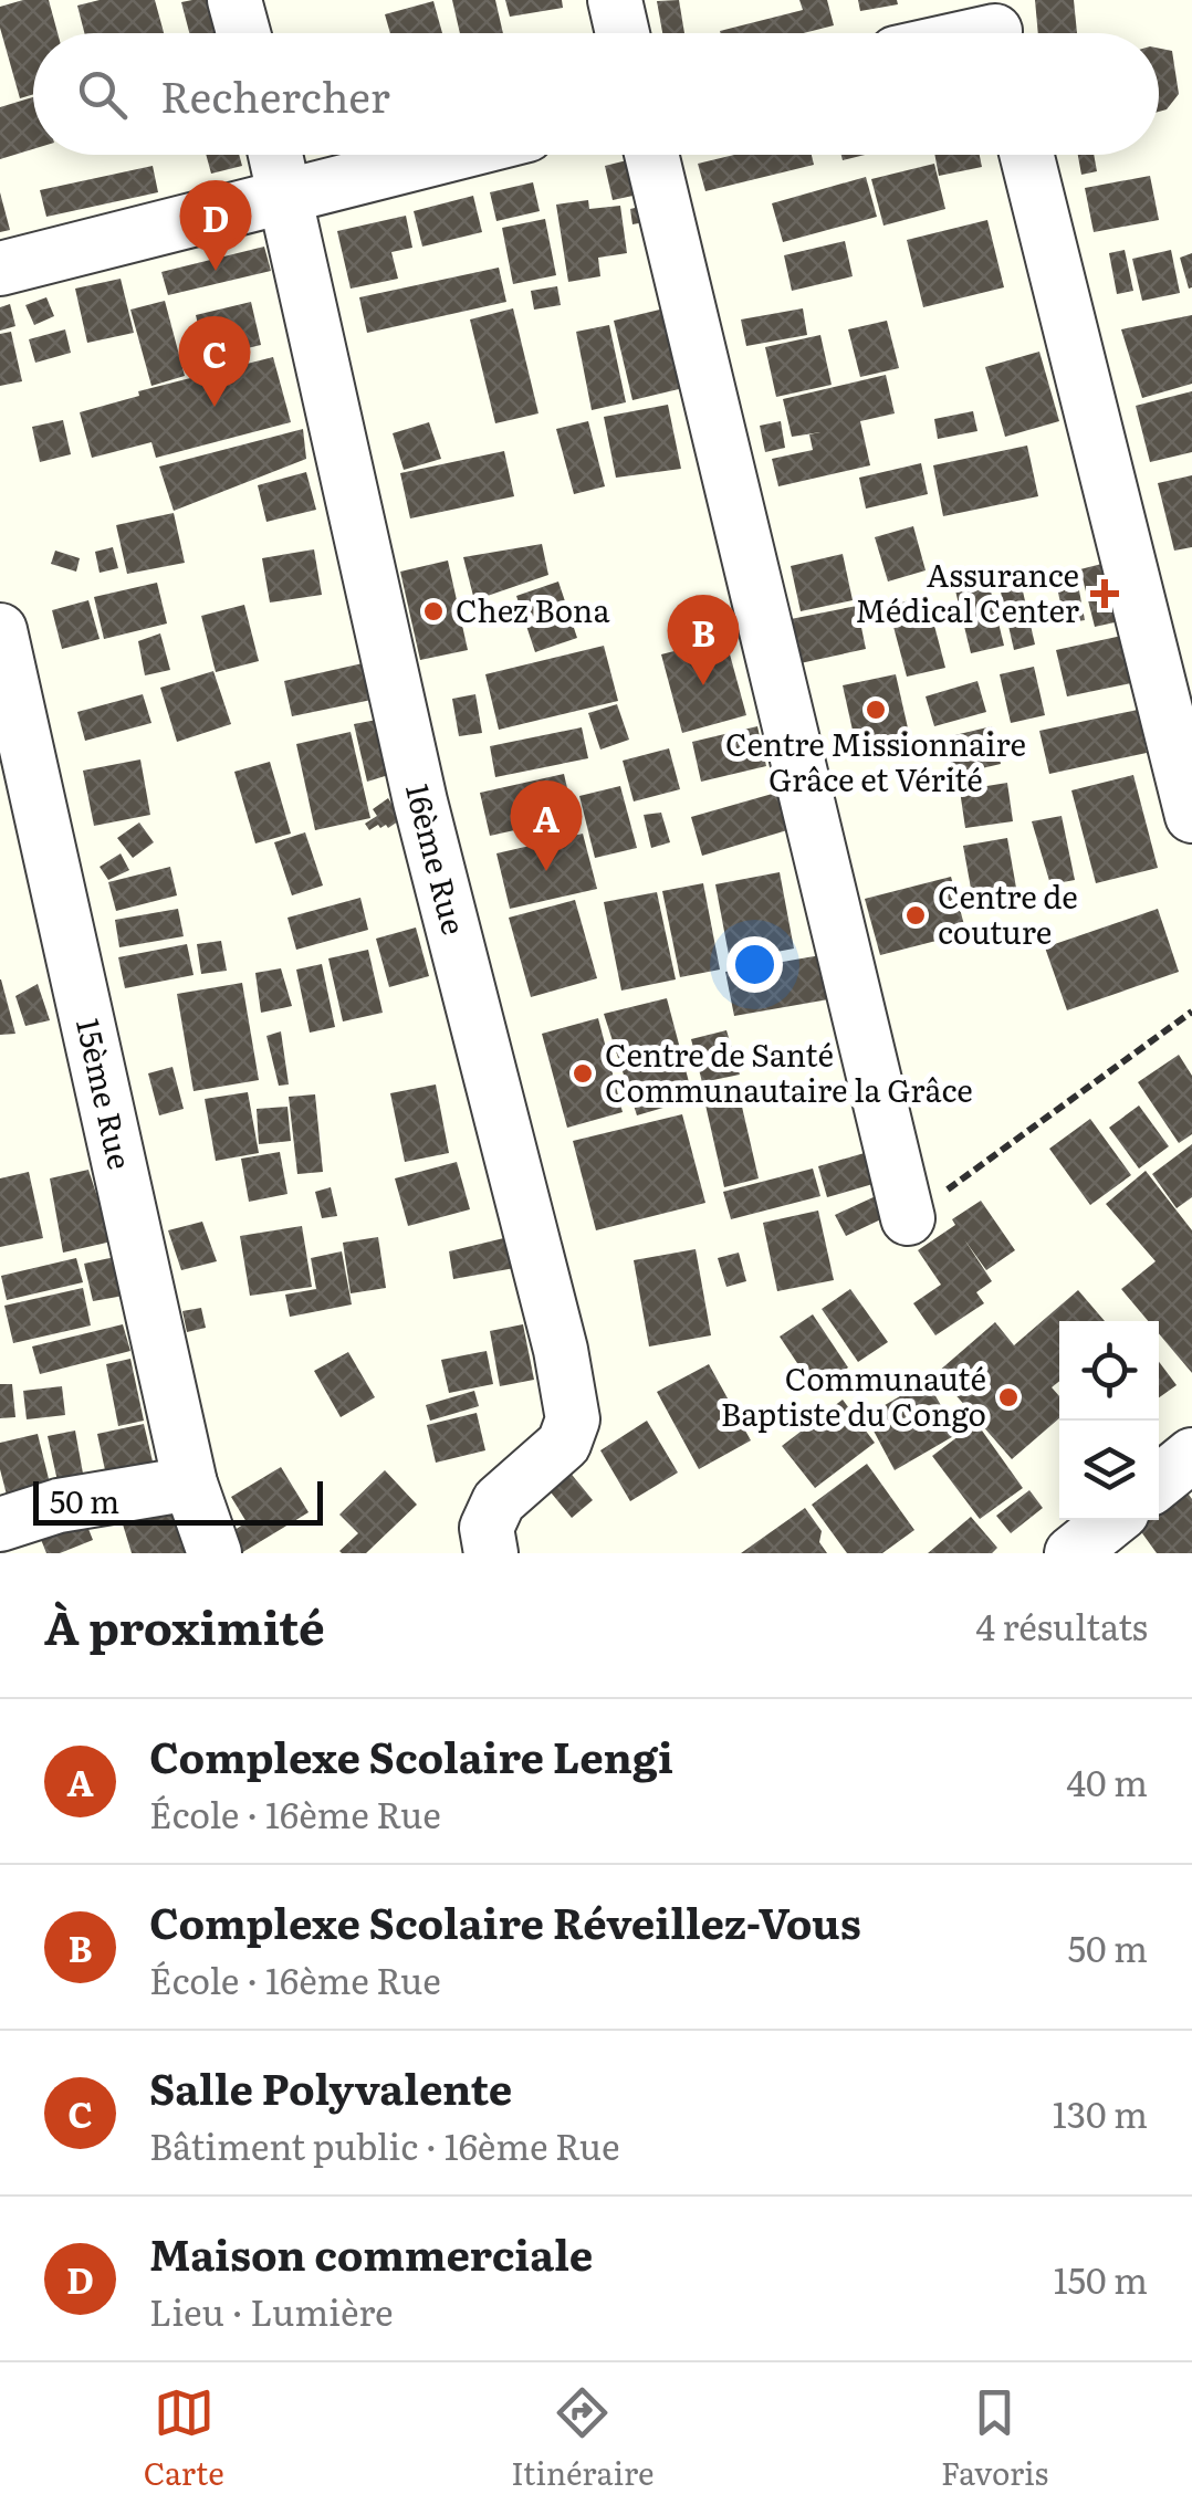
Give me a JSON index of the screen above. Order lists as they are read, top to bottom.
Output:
{
  "streets": {
    "street": ["16ème Rue", "15ème Rue"]
  },
  "places": {
    "health": ["Assurance Médical Center"],
    "other": [
      "Chez Bona",
      "Centre Missionnaire Grâce et Vérité",
      "Centre de couture",
      "Centre de Santé Communautaire la Grâce",
      "Communauté Baptiste du Congo"
    ]
  },
  "scale_bar": "50 m",
  "page": {
    "search": "Rechercher",
    "pins": [
      "D",
      "C",
      "B",
      "A"
    ],
    "scale": "50 m",
    "heading": ["À proximité", "4 résultats"],
    "list": [
      {
        "mark": "A",
        "name": "Complexe Scolaire Lengi",
        "note": "École · 16ème Rue",
        "value": "40 m"
      },
      {
        "mark": "B",
        "name": "Complexe Scolaire Réveillez-Vous",
        "note": "École · 16ème Rue",
        "value": "50 m"
      },
      {
        "mark": "C",
        "name": "Salle Polyvalente",
        "note": "Bâtiment public · 16ème Rue",
        "value": "130 m"
      },
      {
        "mark": "D",
        "name": "Maison commerciale",
        "note": "Lieu · Lumière",
        "value": "150 m"
      }
    ],
    "nav": ["Carte", "Itinéraire", "Favoris"]
  }
}
